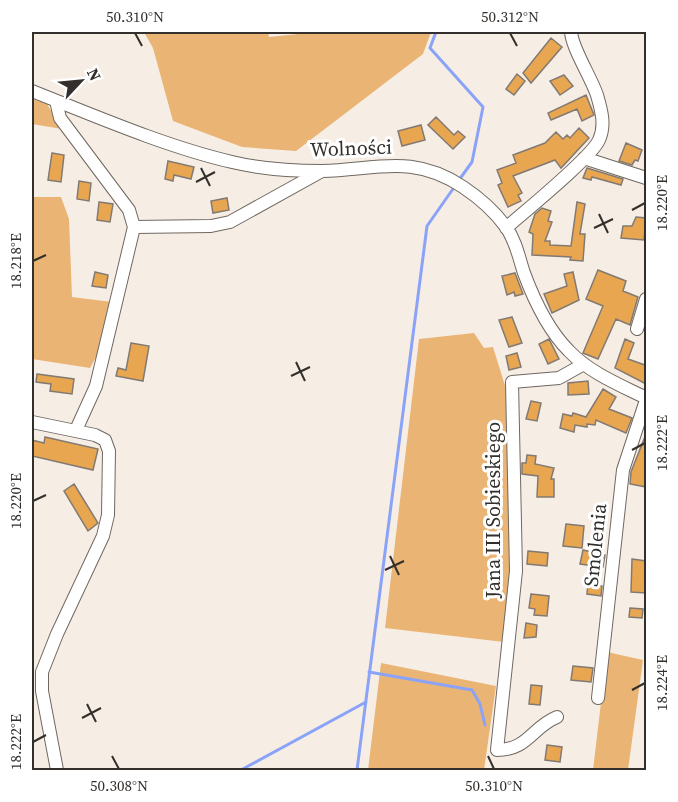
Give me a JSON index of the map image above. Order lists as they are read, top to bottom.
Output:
{
  "streets": {
    "street": ["Wolności", "Jana III Sobieskiego", "Smolenia"]
  },
  "crossings": [
    ["Wolności", "Jana III Sobieskiego"],
    ["Wolności", "Smolenia"]
  ],
  "north": "top right",
  "coordinates": [
    "50.310°N",
    "50.312°N",
    "18.220°E",
    "18.218°E",
    "18.222°E",
    "18.224°E",
    "50.308°N"
  ]
}
